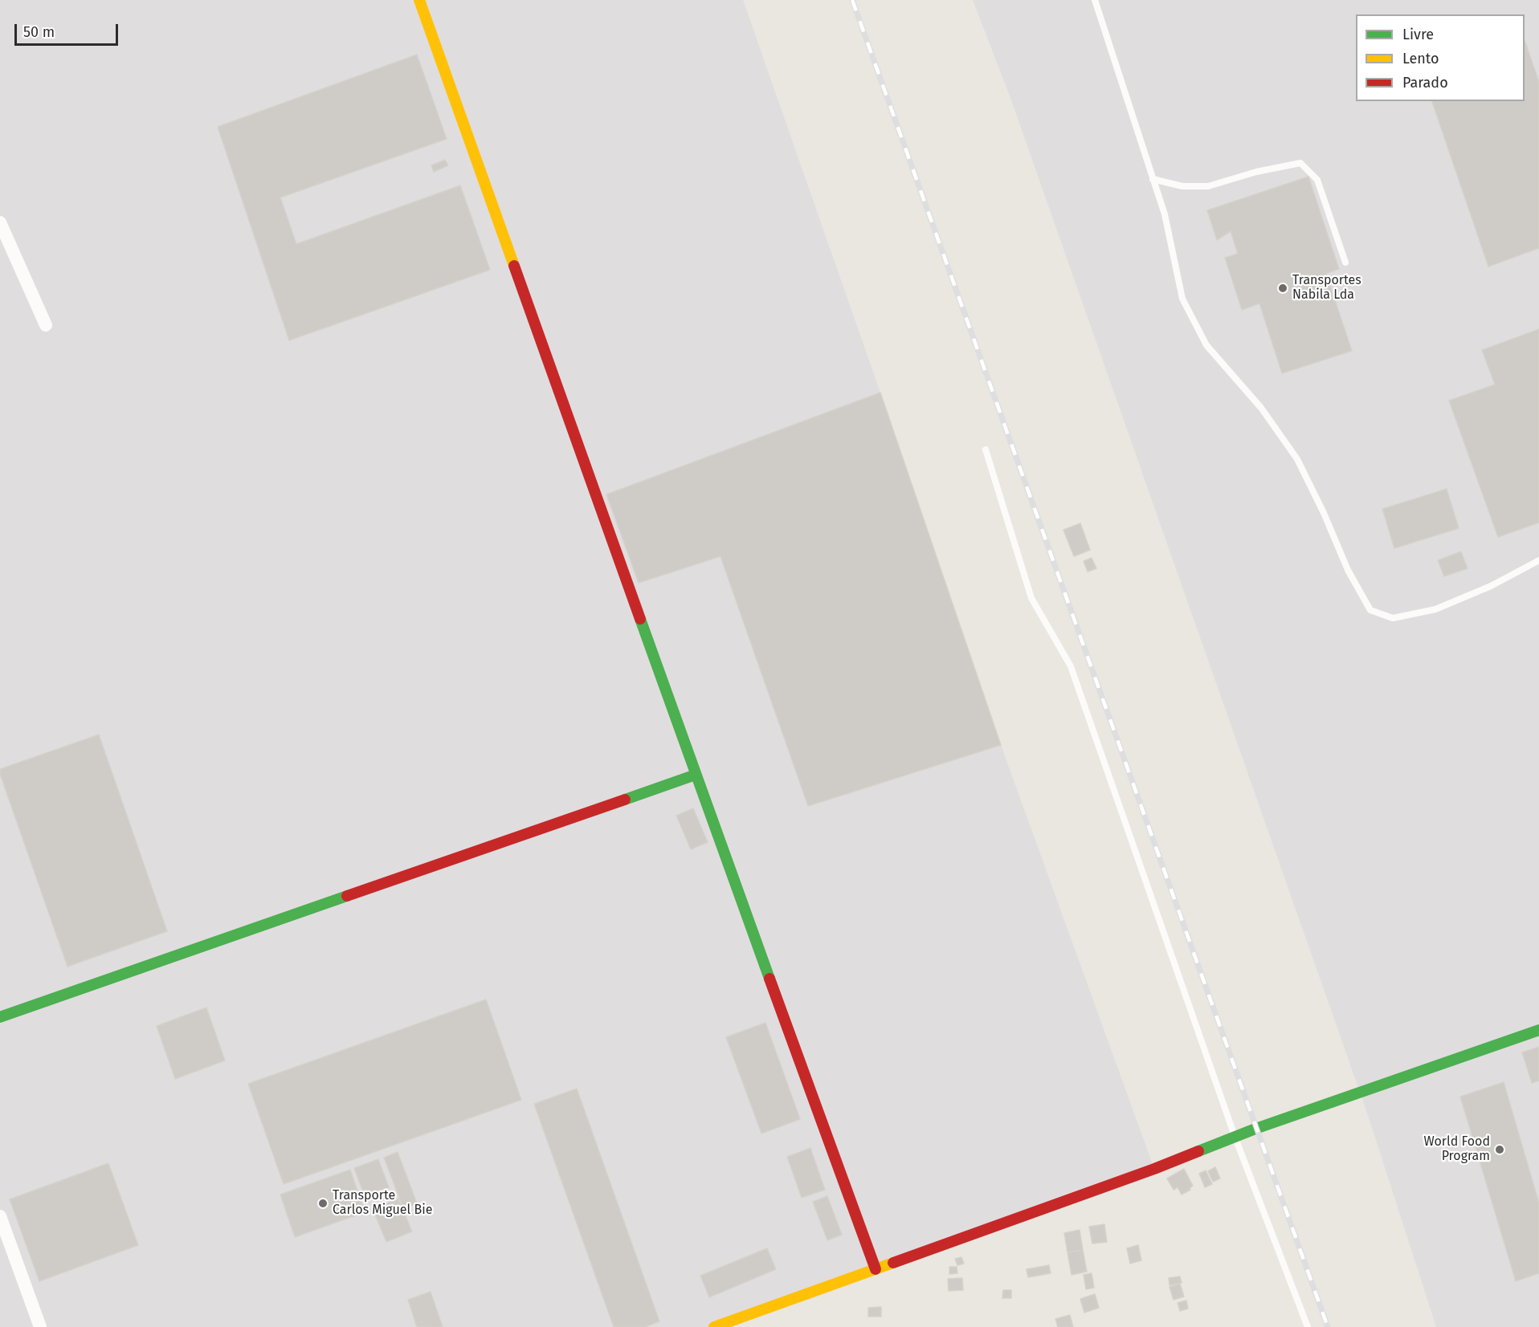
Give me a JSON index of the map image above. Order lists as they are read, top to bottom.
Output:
{
  "places": ["Transportes Nabila Lda", "World Food Program", "Transporte Carlos Miguel Bie"],
  "legend": ["Livre", "Lento", "Parado"],
  "scale_bar": "50 m"
}
